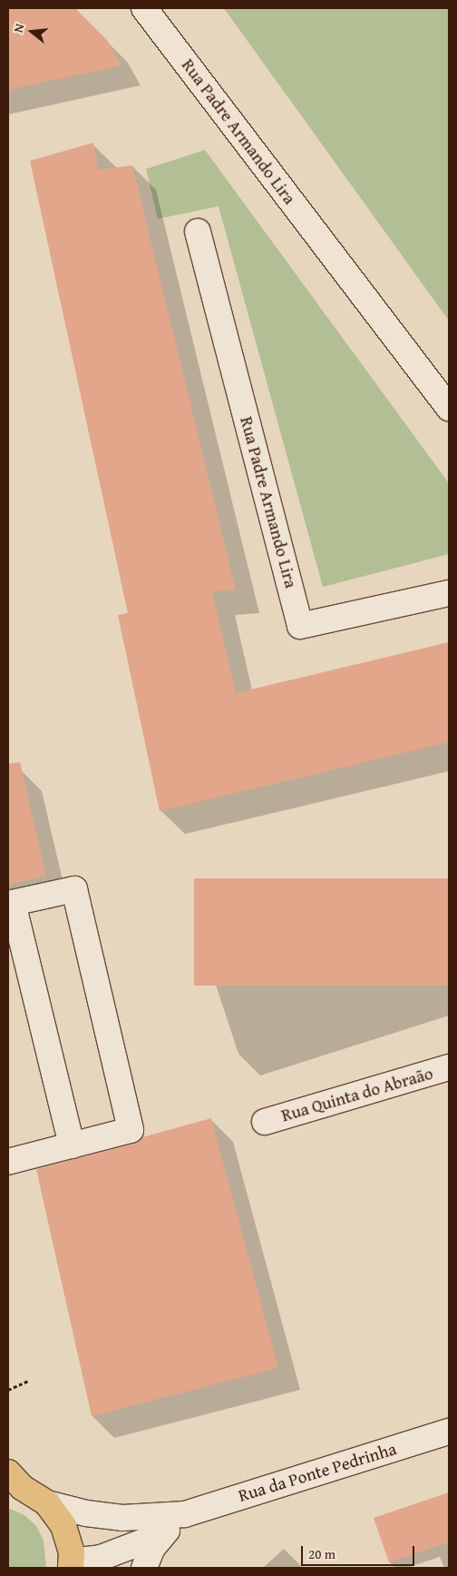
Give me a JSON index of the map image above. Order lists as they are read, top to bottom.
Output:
{
  "streets": {
    "street": ["Rua Padre Armando Lira", "Rua Quinta do Abraão", "Rua da Ponte Pedrinha"]
  },
  "scale_bar": "20 m",
  "north": "left"
}
